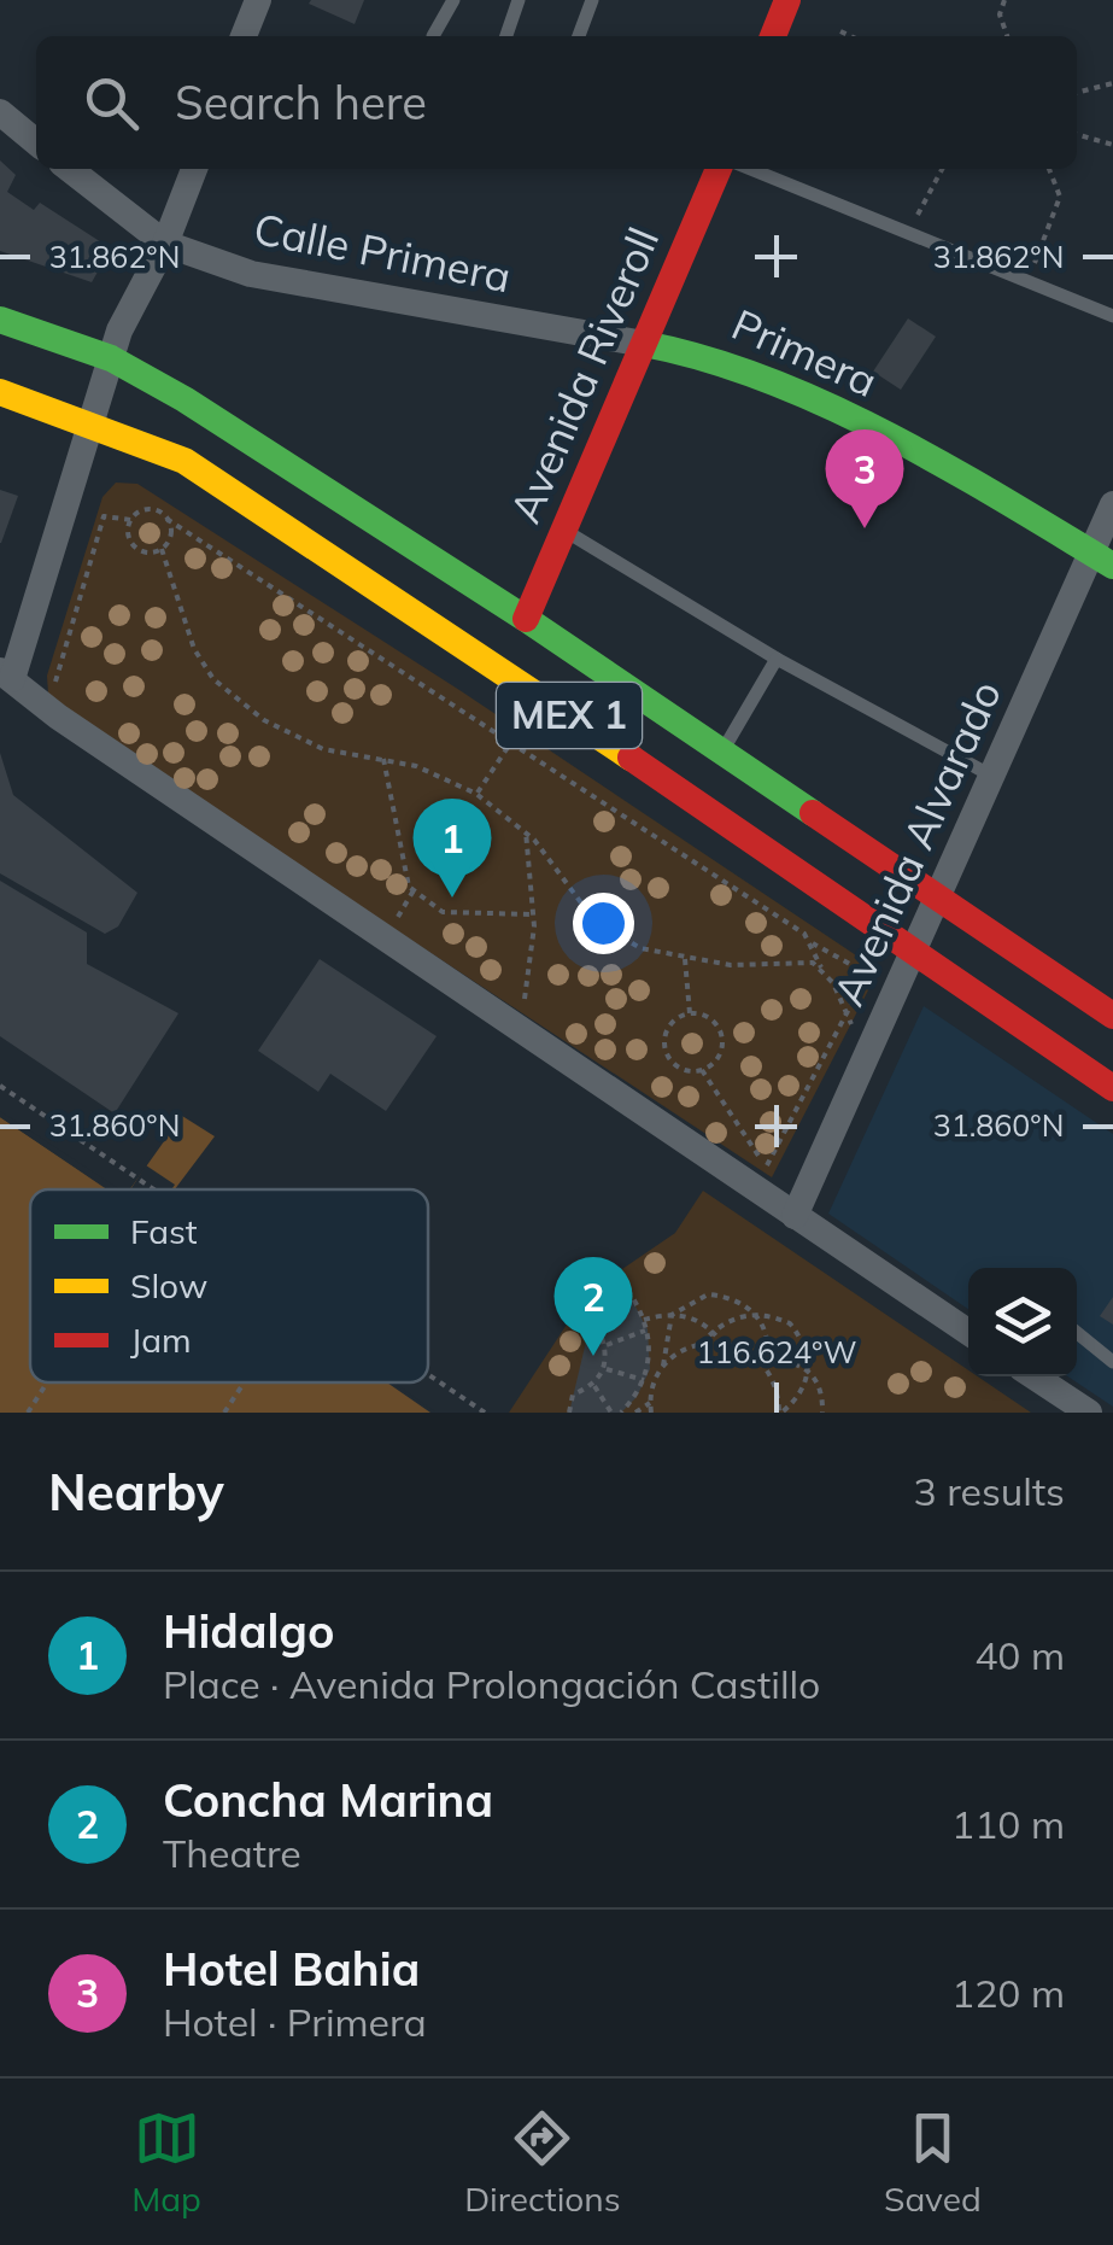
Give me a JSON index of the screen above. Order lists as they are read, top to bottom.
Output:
{
  "streets": {
    "main road": ["Primera", "Avenida Riveroll", "MEX 1"],
    "street": ["Calle Primera", "Avenida Alvarado"]
  },
  "crossings": [
    ["Calle Primera", "Primera"],
    ["Calle Primera", "Avenida Riveroll"],
    ["Primera", "Avenida Riveroll"],
    ["Primera", "Avenida Alvarado"],
    ["Avenida Riveroll", "MEX 1"],
    ["MEX 1", "Avenida Alvarado"]
  ],
  "legend": ["Fast", "Slow", "Jam"],
  "page": {
    "search": "Search here",
    "pins": ["3", "1", "2"],
    "heading": ["Nearby", "3 results"],
    "list": [
      {
        "mark": "1",
        "name": "Hidalgo",
        "note": "Place · Avenida Prolongación Castillo",
        "value": "40 m"
      },
      {
        "mark": "2",
        "name": "Concha Marina",
        "note": "Theatre",
        "value": "110 m"
      },
      {
        "mark": "3",
        "name": "Hotel Bahia",
        "note": "Hotel · Primera",
        "value": "120 m"
      }
    ],
    "nav": ["Map", "Directions", "Saved"]
  },
  "coordinates": ["31.862°N", "31.860°N", "116.624°W"]
}
